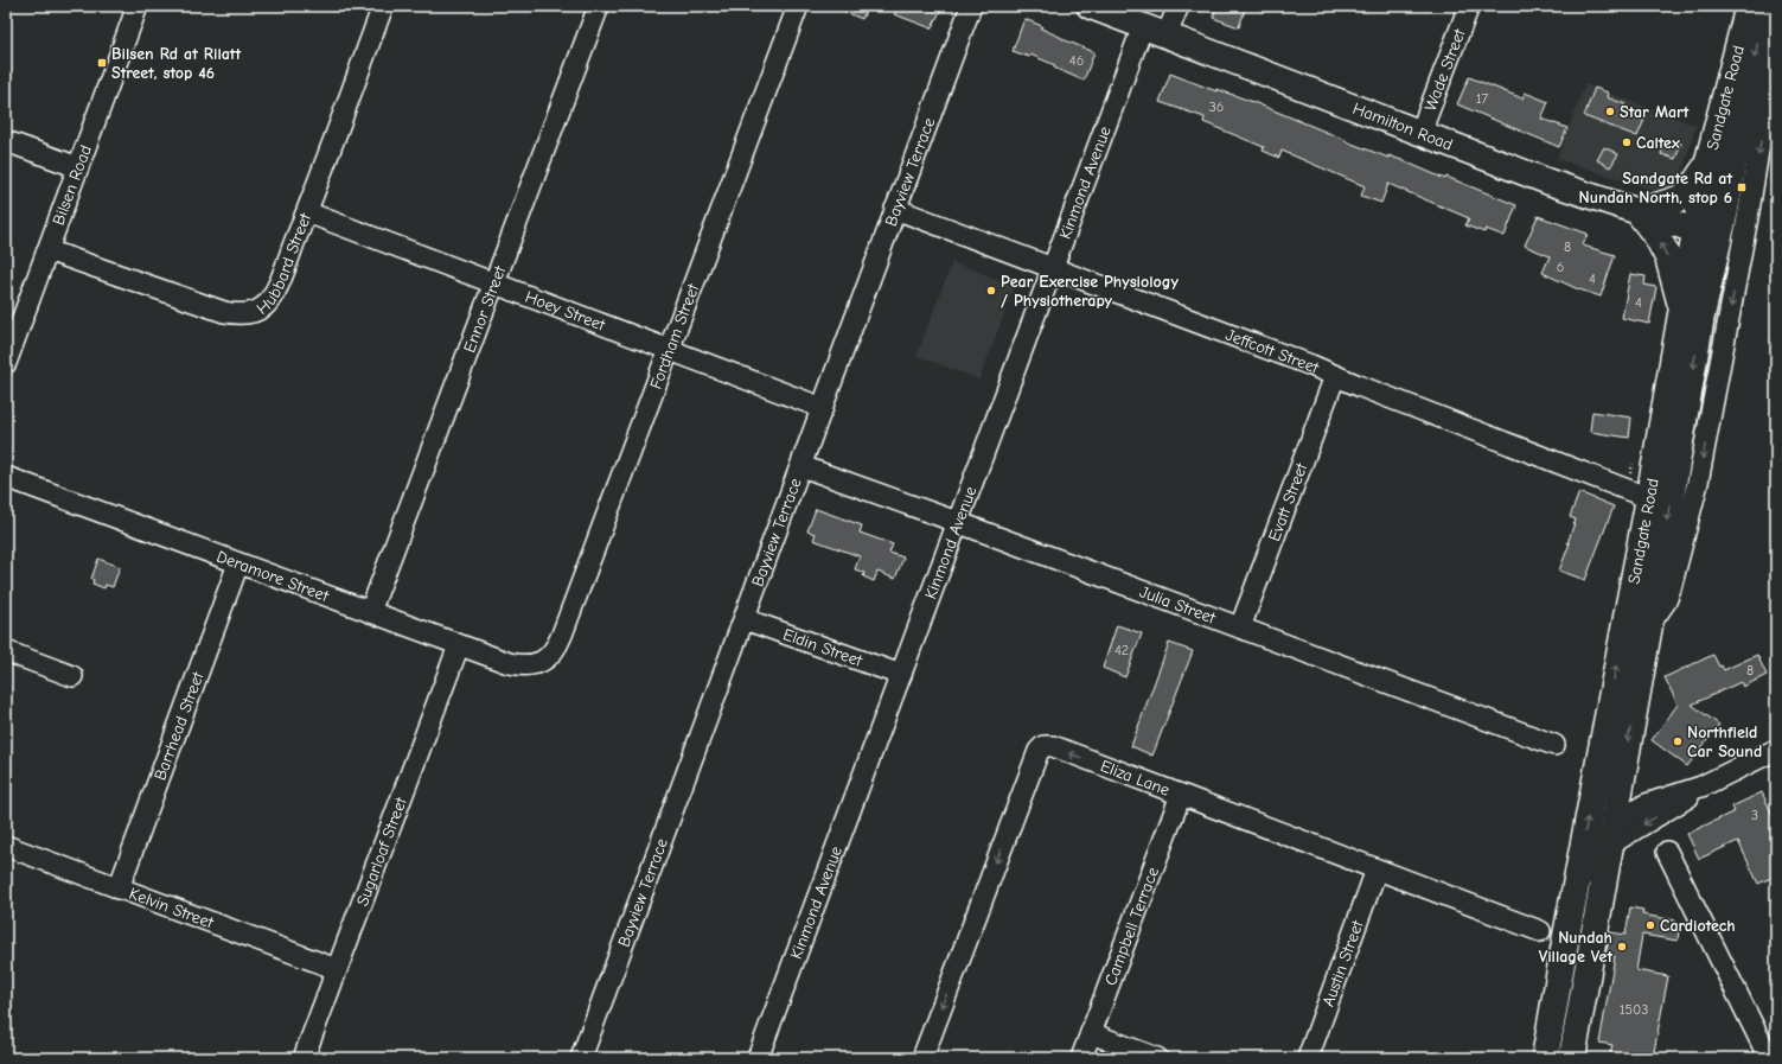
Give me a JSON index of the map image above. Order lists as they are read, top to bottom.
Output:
{
  "streets": {
    "highway": ["Sandgate Road"],
    "main road": ["Hamilton Road"],
    "street": [
      "Wade Street",
      "Bayview Terrace",
      "Kinmond Avenue",
      "Bilsen Road",
      "Hubbard Street",
      "Ennor Street",
      "Hoey Street",
      "Fordham Street",
      "Jeffcott Street",
      "Evatt Street",
      "Deramore Street",
      "Julia Street",
      "Eldin Street",
      "Barrhead Street",
      "Eliza Lane",
      "Sugarloaf Street",
      "Kelvin Street",
      "Campbell Terrace",
      "Austin Street"
    ]
  },
  "crossings": [
    ["Wade Street", "Hamilton Road"],
    ["Sandgate Road", "Hamilton Road"],
    ["Sandgate Road", "Jeffcott Street"],
    ["Hamilton Road", "Kinmond Avenue"],
    ["Bayview Terrace", "Hoey Street"],
    ["Bayview Terrace", "Jeffcott Street"],
    ["Bayview Terrace", "Julia Street"],
    ["Bayview Terrace", "Eldin Street"],
    ["Kinmond Avenue", "Jeffcott Street"],
    ["Kinmond Avenue", "Julia Street"],
    ["Kinmond Avenue", "Eldin Street"],
    ["Bilsen Road", "Hubbard Street"],
    ["Hubbard Street", "Hoey Street"],
    ["Ennor Street", "Hoey Street"],
    ["Ennor Street", "Deramore Street"],
    ["Hoey Street", "Fordham Street"],
    ["Fordham Street", "Deramore Street"],
    ["Jeffcott Street", "Evatt Street"],
    ["Evatt Street", "Julia Street"],
    ["Deramore Street", "Barrhead Street"],
    ["Deramore Street", "Sugarloaf Street"],
    ["Barrhead Street", "Kelvin Street"],
    ["Eliza Lane", "Campbell Terrace"],
    ["Eliza Lane", "Austin Street"],
    ["Sugarloaf Street", "Kelvin Street"]
  ],
  "places": {
    "transit": ["Bilsen Rd at Rilatt Street, stop 46", "Sandgate Rd at Nundah North, stop 6"],
    "other": [
      "Star Mart",
      "Caltex",
      "Pear Exercise Physiology / Physiotherapy",
      "Northfield Car Sound",
      "Cardiotech",
      "Nundah Village Vet"
    ]
  },
  "house_numbers": [
    "46",
    "17",
    "36",
    "8",
    "6",
    "4",
    "4",
    "42",
    "8",
    "3",
    "1503"
  ]
}
